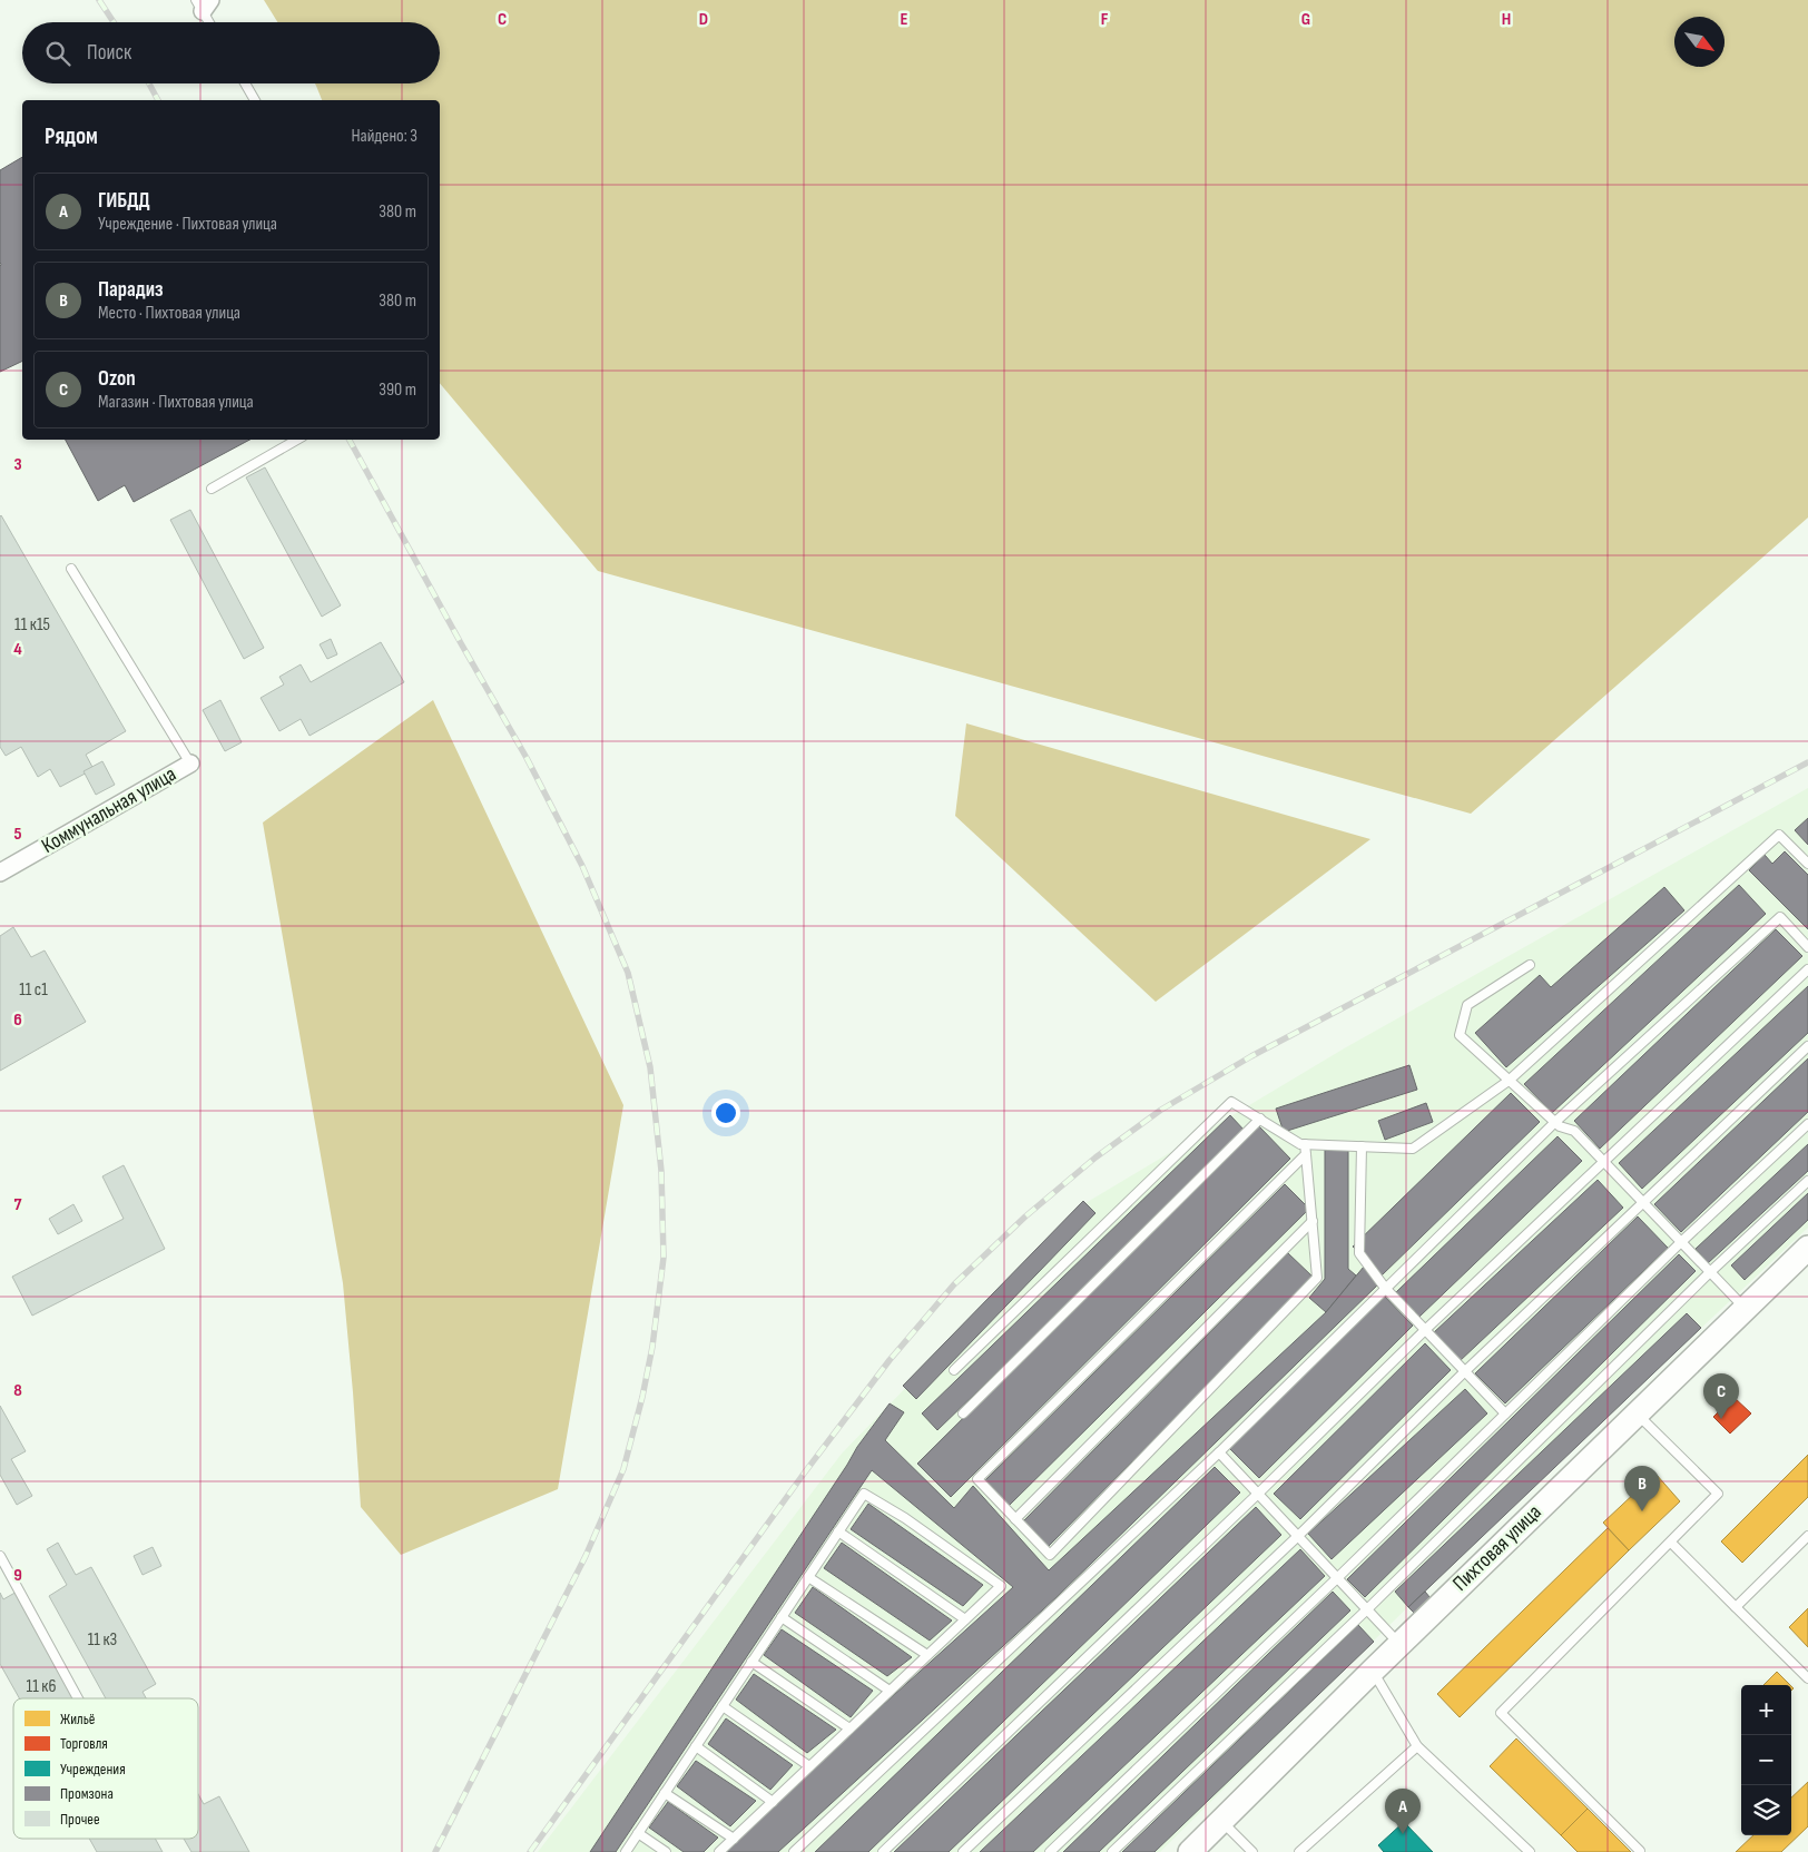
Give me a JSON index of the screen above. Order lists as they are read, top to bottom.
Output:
{
  "streets": {
    "street": ["Коммунальная улица", "Пихтовая улица"]
  },
  "house_numbers": [
    "11 к15",
    "11 с1",
    "11 к3",
    "11 к6"
  ],
  "legend": [
    "Жильё",
    "Торговля",
    "Учреждения",
    "Промзона",
    "Прочее"
  ],
  "north": "bottom right",
  "page": {
    "search": "Поиск",
    "heading": ["Рядом", "Найдено: 3"],
    "list": [
      {
        "mark": "A",
        "name": "ГИБДД",
        "note": "Учреждение · Пихтовая улица",
        "value": "380 m"
      },
      {
        "mark": "B",
        "name": "Парадиз",
        "note": "Место · Пихтовая улица",
        "value": "380 m"
      },
      {
        "mark": "C",
        "name": "Ozon",
        "note": "Магазин · Пихтовая улица",
        "value": "390 m"
      }
    ],
    "pins": ["C", "B", "A"],
    "map_buttons": ["+", "−"]
  },
  "grid": {
    "columns": [
      "C",
      "D",
      "E",
      "F",
      "G",
      "H"
    ],
    "rows": [
      "3",
      "4",
      "5",
      "6",
      "7",
      "8",
      "9"
    ]
  }
}
